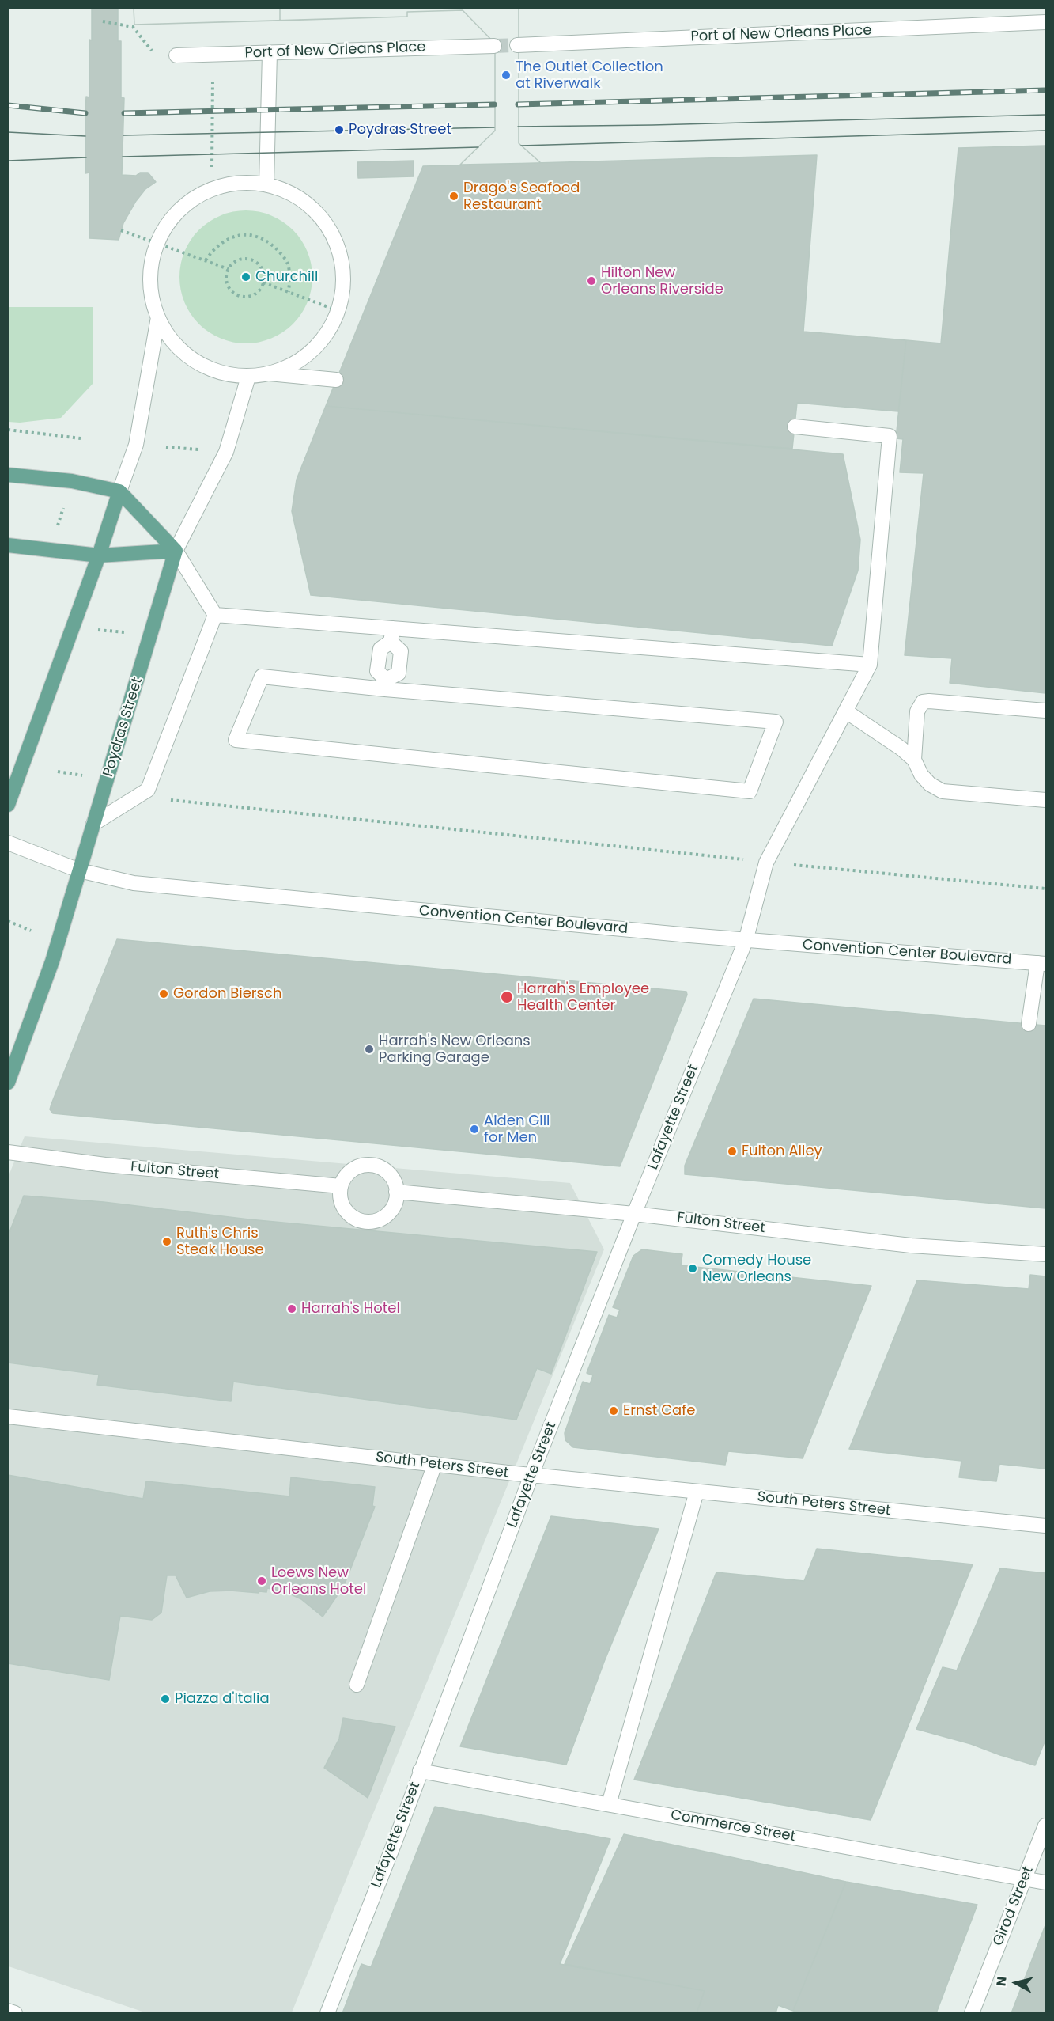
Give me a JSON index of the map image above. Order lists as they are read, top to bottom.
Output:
{
  "streets": {
    "main road": ["Poydras Street"],
    "street": [
      "Port of New Orleans Place",
      "Convention Center Boulevard",
      "Lafayette Street",
      "Fulton Street",
      "South Peters Street",
      "Commerce Street",
      "Girod Street"
    ]
  },
  "crossings": [
    ["Poydras Street", "Convention Center Boulevard"],
    ["Convention Center Boulevard", "Lafayette Street"],
    ["Lafayette Street", "Fulton Street"],
    ["Lafayette Street", "South Peters Street"],
    ["Lafayette Street", "Commerce Street"],
    ["Commerce Street", "Girod Street"]
  ],
  "places": [
    "The Outlet Collection at Riverwalk",
    "Poydras Street",
    "Drago's Seafood Restaurant",
    "Churchill",
    "Hilton New Orleans Riverside",
    "Gordon Biersch",
    "Harrah's Employee Health Center",
    "Harrah's New Orleans Parking Garage",
    "Aiden Gill for Men",
    "Fulton Alley",
    "Ruth's Chris Steak House",
    "Comedy House New Orleans",
    "Harrah's Hotel",
    "Ernst Cafe",
    "Loews New Orleans Hotel",
    "Piazza d'Italia"
  ],
  "north": "left"
}
